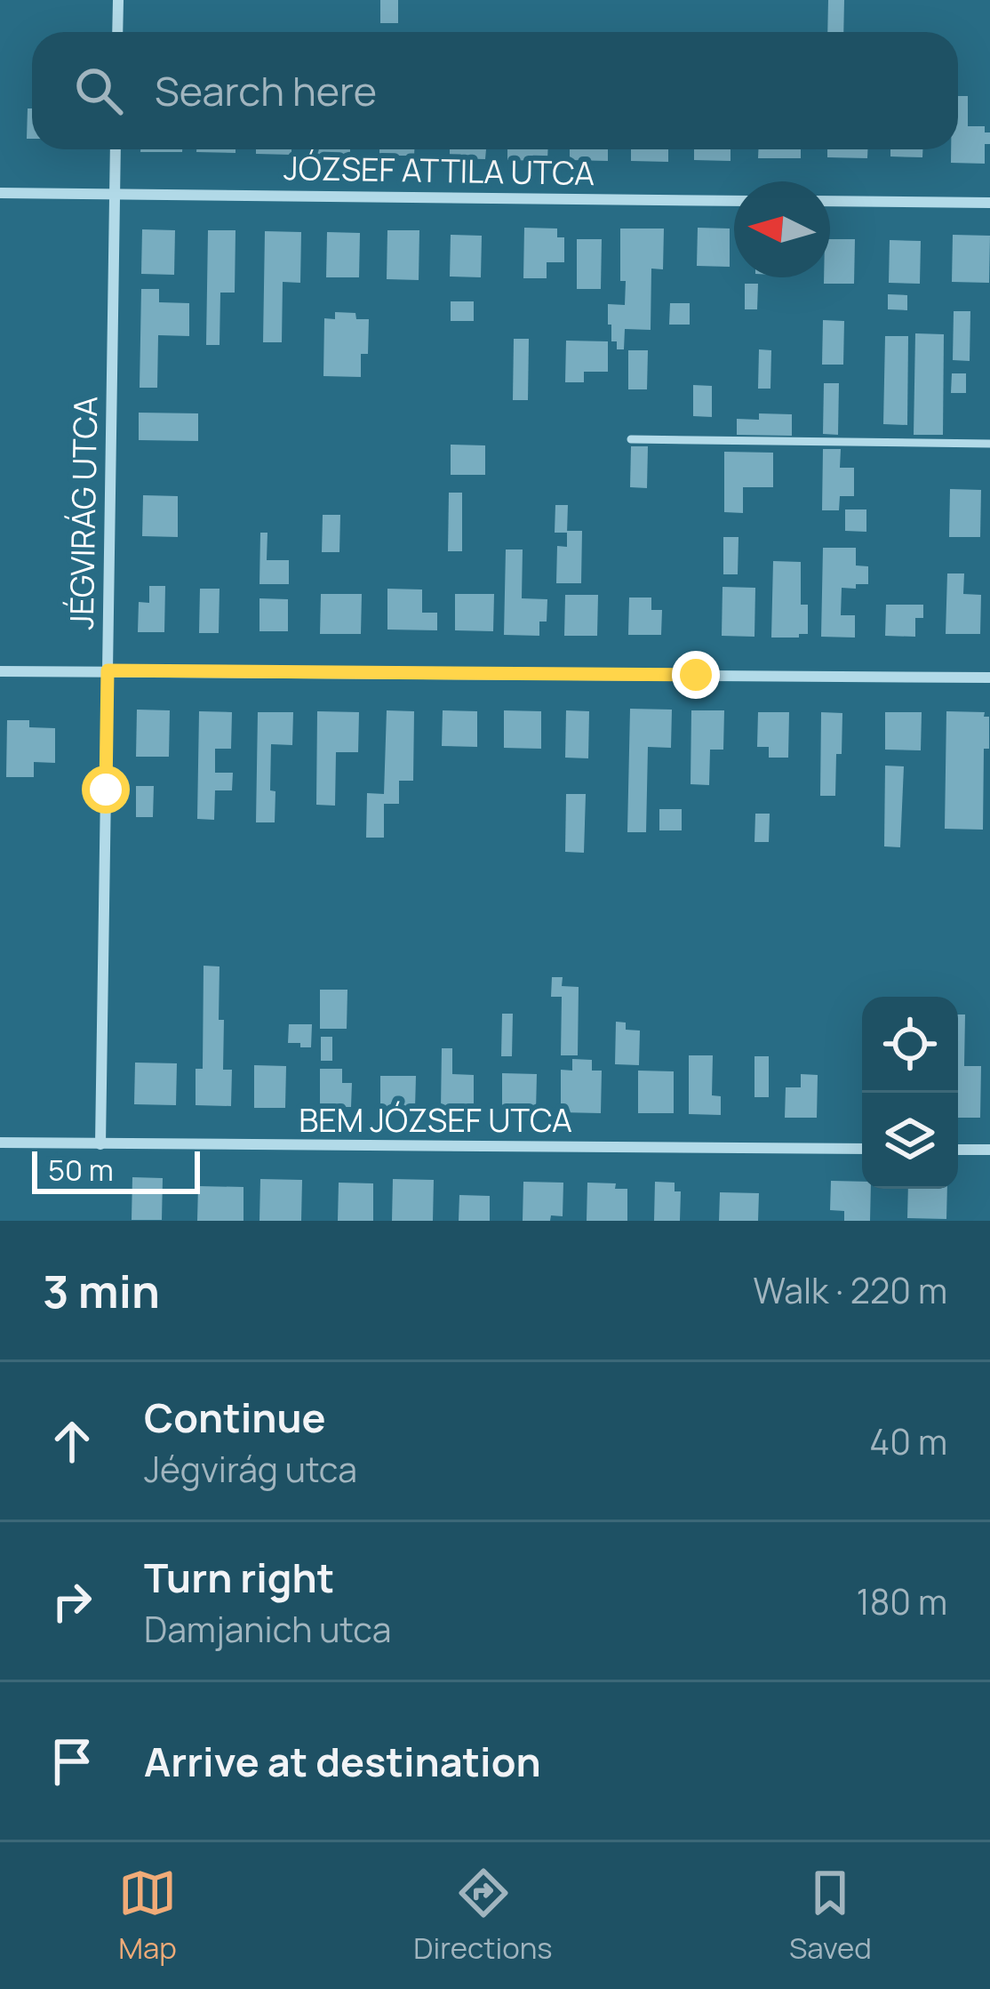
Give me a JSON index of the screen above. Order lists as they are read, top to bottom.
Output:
{
  "streets": {
    "street": ["JÓZSEF ATTILA UTCA", "JÉGVIRÁG UTCA", "BEM JÓZSEF UTCA"]
  },
  "crossings": [
    ["JÓZSEF ATTILA UTCA", "JÉGVIRÁG UTCA"],
    ["JÉGVIRÁG UTCA", "BEM JÓZSEF UTCA"]
  ],
  "scale_bar": "50 m",
  "north": "left",
  "page": {
    "search": "Search here",
    "scale": "50 m",
    "heading": ["3 min", "Walk · 220 m"],
    "list": [
      ["Continue", "Jégvirág utca", "40 m"],
      ["Turn right", "Damjanich utca", "180 m"],
      "Arrive at destination"
    ],
    "nav": ["Map", "Directions", "Saved"]
  }
}
